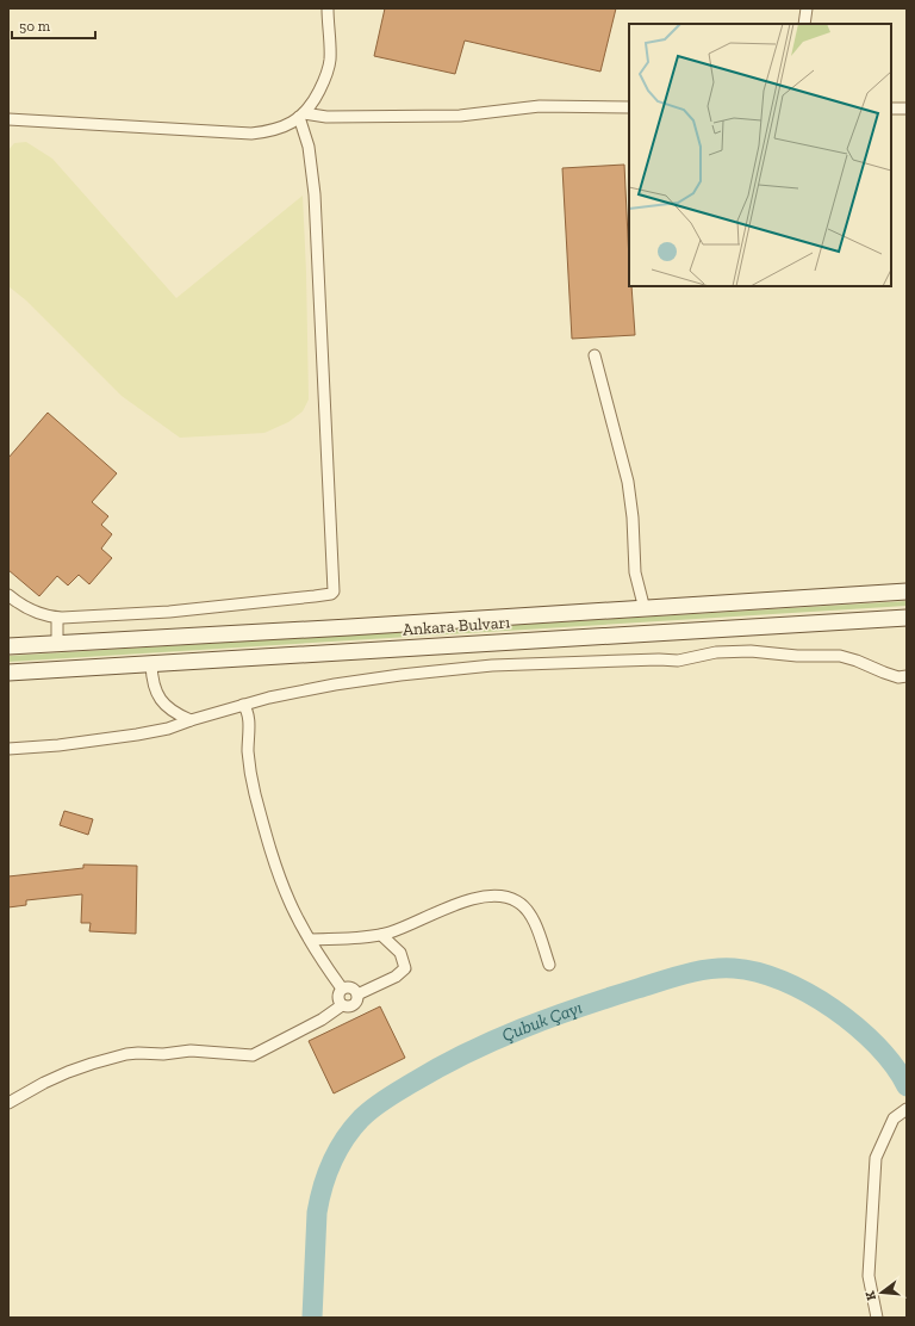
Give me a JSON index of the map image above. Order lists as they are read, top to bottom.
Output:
{
  "streets": {
    "main road": ["Ankara Bulvarı"]
  },
  "water": ["Çubuk Çayı"],
  "scale_bar": "50 m",
  "north": "left"
}
